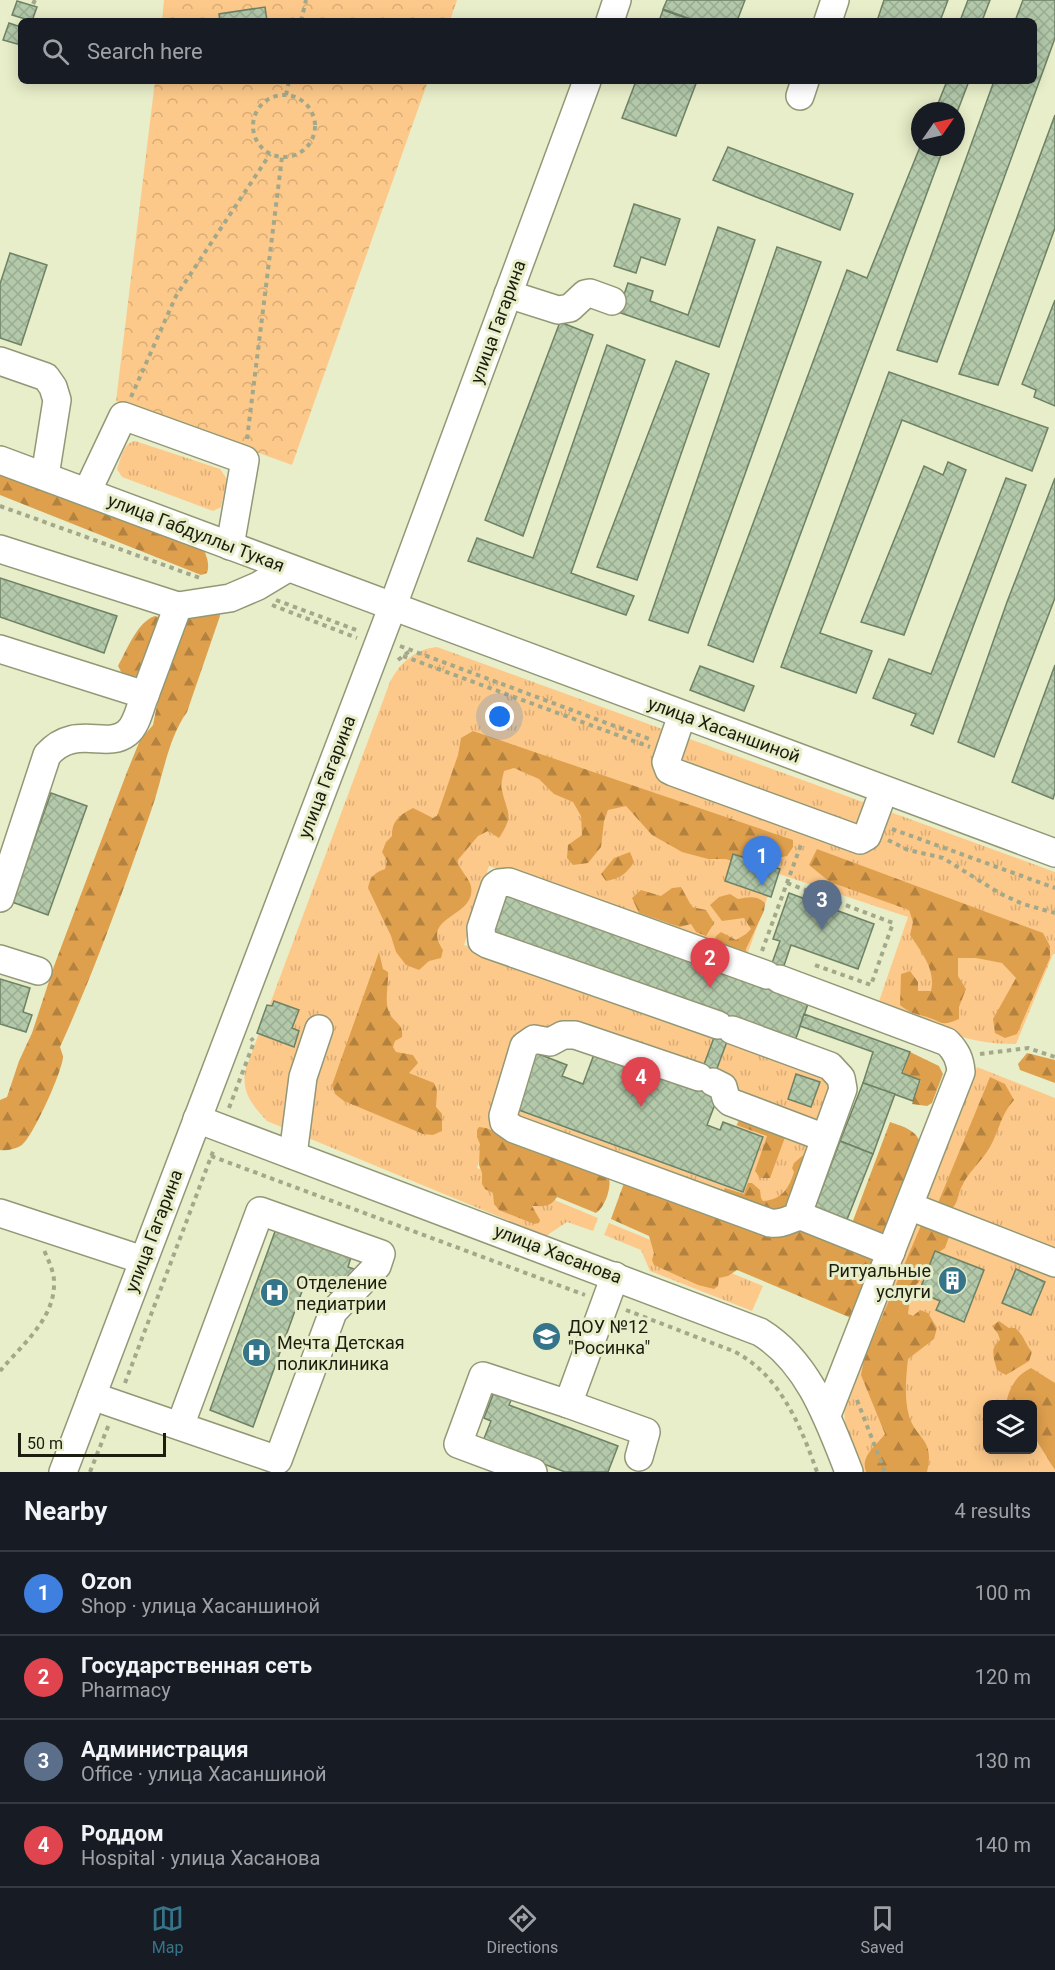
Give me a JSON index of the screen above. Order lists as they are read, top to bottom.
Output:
{
  "streets": {
    "street": [
      "улица Гагарина",
      "улица Габдуллы Тукая",
      "улица Хасаншиной",
      "улица Хасанова"
    ]
  },
  "crossings": [
    ["улица Гагарина", "улица Габдуллы Тукая"],
    ["улица Гагарина", "улица Хасаншиной"],
    ["улица Гагарина", "улица Хасанова"],
    ["улица Габдуллы Тукая", "улица Хасаншиной"]
  ],
  "places": {
    "building": ["Ритуальные услуги"],
    "hospital": ["Отделение педиатрии", "Мечта Детская поликлиника"],
    "school or university": ["ДОУ №12 \"Росинка\""]
  },
  "scale_bar": "50 m",
  "north": "top right",
  "page": {
    "search": "Search here",
    "pins": [
      "1",
      "3",
      "2",
      "4"
    ],
    "scale": "50 m",
    "heading": ["Nearby", "4 results"],
    "list": [
      {
        "mark": "1",
        "name": "Ozon",
        "note": "Shop · улица Хасаншиной",
        "value": "100 m"
      },
      {
        "mark": "2",
        "name": "Государственная сеть",
        "note": "Pharmacy",
        "value": "120 m"
      },
      {
        "mark": "3",
        "name": "Администрация",
        "note": "Office · улица Хасаншиной",
        "value": "130 m"
      },
      {
        "mark": "4",
        "name": "Роддом",
        "note": "Hospital · улица Хасанова",
        "value": "140 m"
      }
    ],
    "nav": ["Map", "Directions", "Saved"]
  }
}
